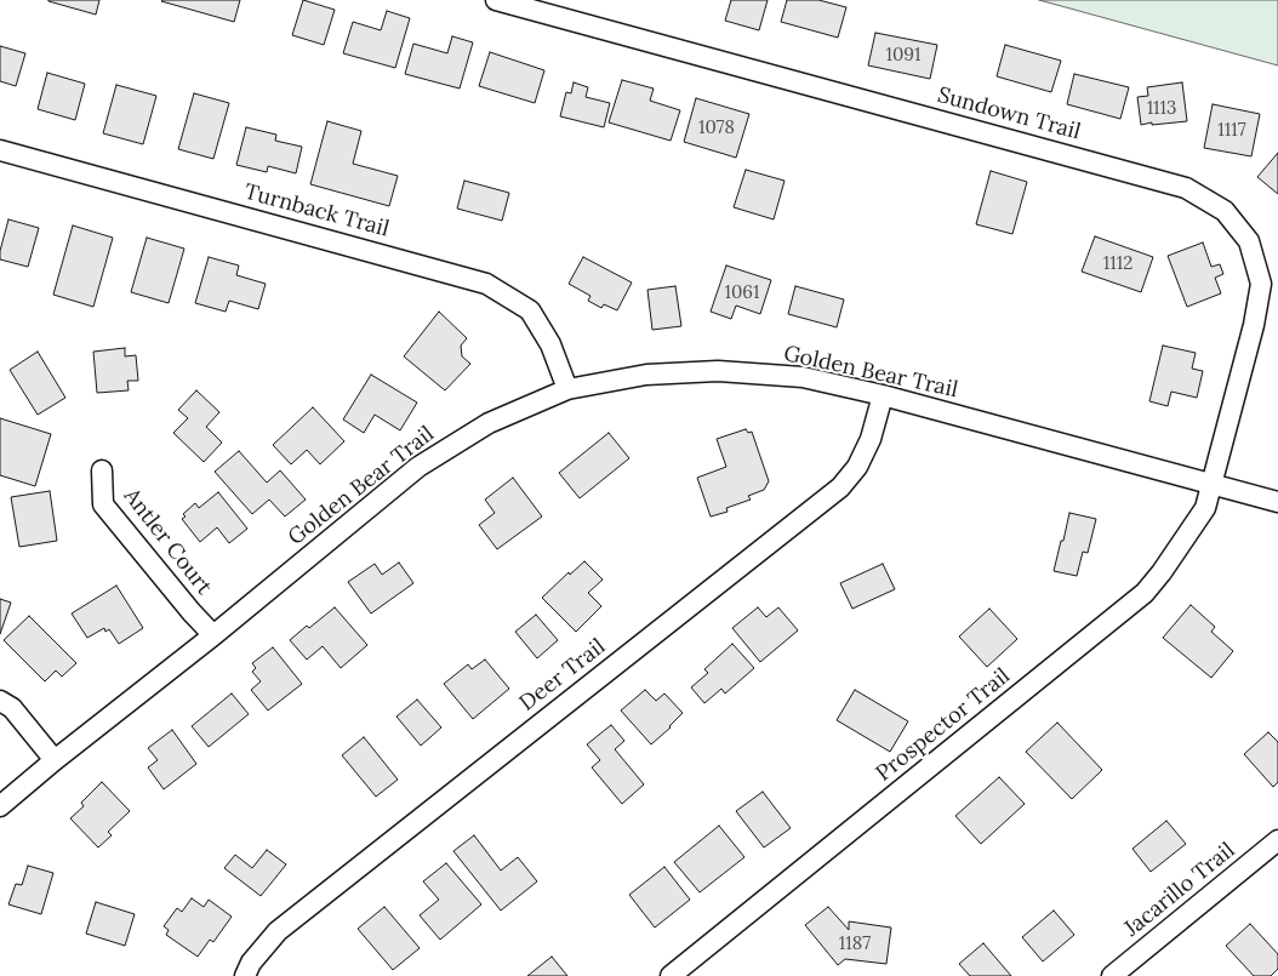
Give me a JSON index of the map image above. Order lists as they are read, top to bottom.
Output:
{
  "streets": {
    "street": [
      "Sundown Trail",
      "Turnback Trail",
      "Golden Bear Trail",
      "Antler Court",
      "Deer Trail",
      "Prospector Trail",
      "Jacarillo Trail"
    ]
  },
  "crossings": [
    ["Sundown Trail", "Golden Bear Trail"],
    ["Sundown Trail", "Prospector Trail"],
    ["Turnback Trail", "Golden Bear Trail"],
    ["Golden Bear Trail", "Antler Court"],
    ["Golden Bear Trail", "Deer Trail"],
    ["Golden Bear Trail", "Prospector Trail"]
  ],
  "house_numbers": [
    "1091",
    "1113",
    "1078",
    "1117",
    "1112",
    "1061",
    "1187"
  ]
}
